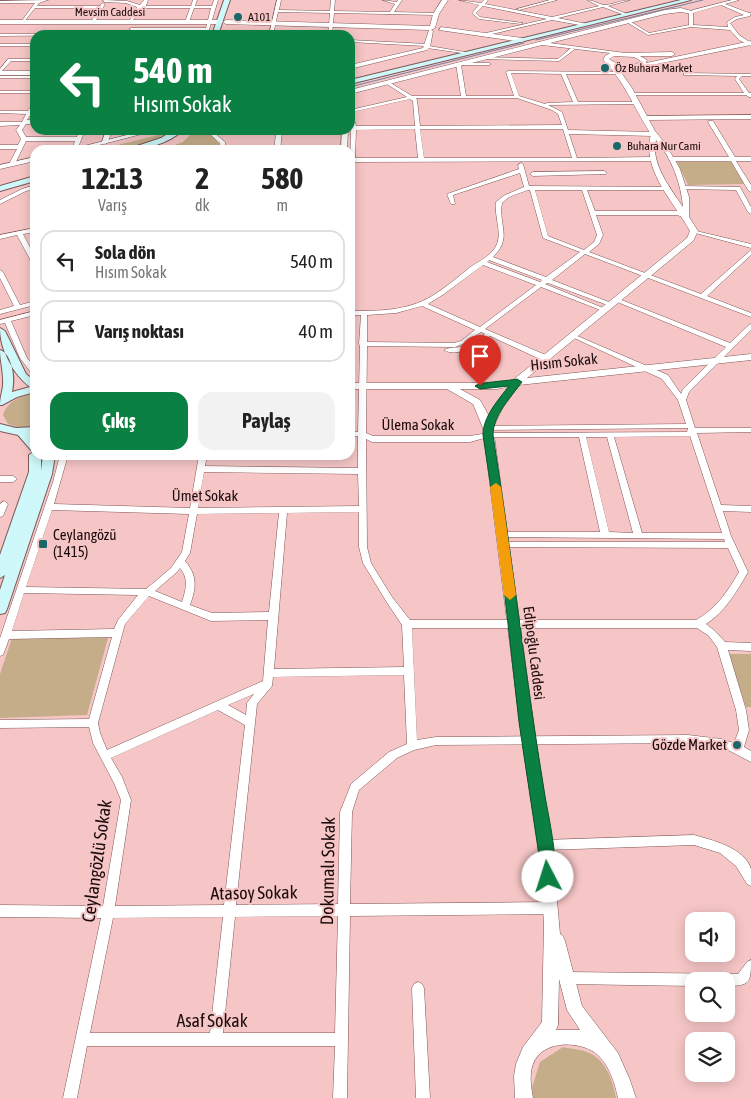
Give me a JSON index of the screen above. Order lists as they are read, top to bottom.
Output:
{
  "streets": {
    "street": [
      "Mevsim Caddesi",
      "Hısım Sokak",
      "Ülema Sokak",
      "Ümet Sokak",
      "Edipoğlu Caddesi",
      "Ceylangözlü Sokak",
      "Dokumalı Sokak",
      "Atasoy Sokak",
      "Asaf Sokak"
    ]
  },
  "crossings": [
    ["Hısım Sokak", "Edipoğlu Caddesi"],
    ["Ülema Sokak", "Edipoğlu Caddesi"],
    ["Edipoğlu Caddesi", "Dokumalı Sokak"],
    ["Edipoğlu Caddesi", "Atasoy Sokak"],
    ["Ceylangözlü Sokak", "Atasoy Sokak"],
    ["Ceylangözlü Sokak", "Asaf Sokak"],
    ["Dokumalı Sokak", "Atasoy Sokak"],
    ["Dokumalı Sokak", "Asaf Sokak"]
  ],
  "places": {
    "other": [
      "A101",
      "Öz Buhara Market",
      "Buhara Nur Cami",
      "Gözde Market"
    ],
    "transit": ["Ceylangözü (1415)"]
  },
  "page": {
    "turn": ["540 m", "Hısım Sokak"],
    "eta": [
      "12:13",
      "Varış",
      "2",
      "dk",
      "580",
      "m"
    ],
    "list": [
      {
        "name": "Sola dön",
        "note": "Hısım Sokak",
        "value": "540 m"
      },
      {
        "name": "Varış noktası",
        "value": "40 m"
      }
    ],
    "buttons": ["Çıkış", "Paylaş"]
  }
}
